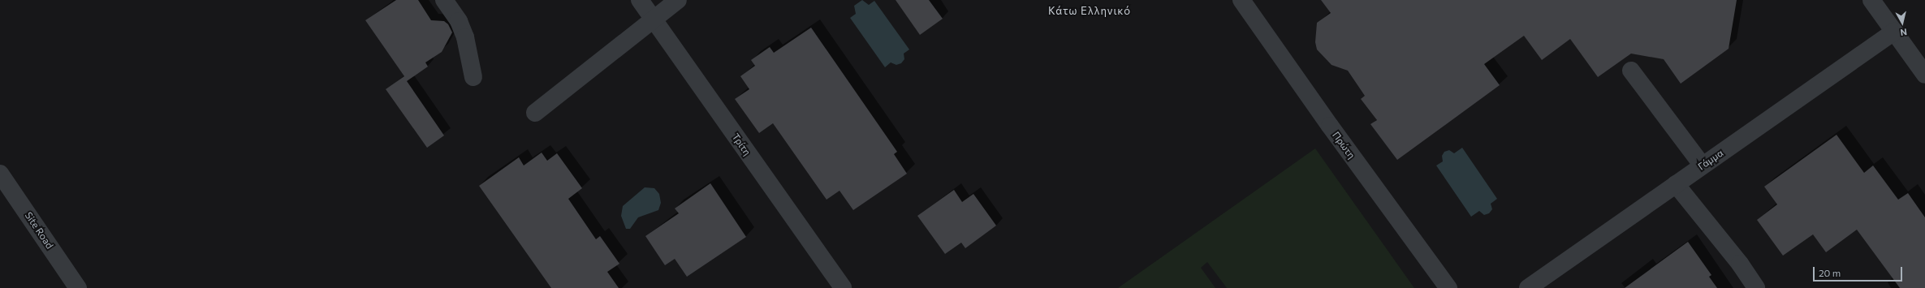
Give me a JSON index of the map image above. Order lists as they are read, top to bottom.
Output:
{
  "streets": {
    "street": [
      "Τρίτη",
      "Πρώτη",
      "Γάμμα",
      "Site Road"
    ]
  },
  "districts": ["Κάτω Ελληνικό"],
  "scale_bar": "20 m",
  "north": "bottom"
}
